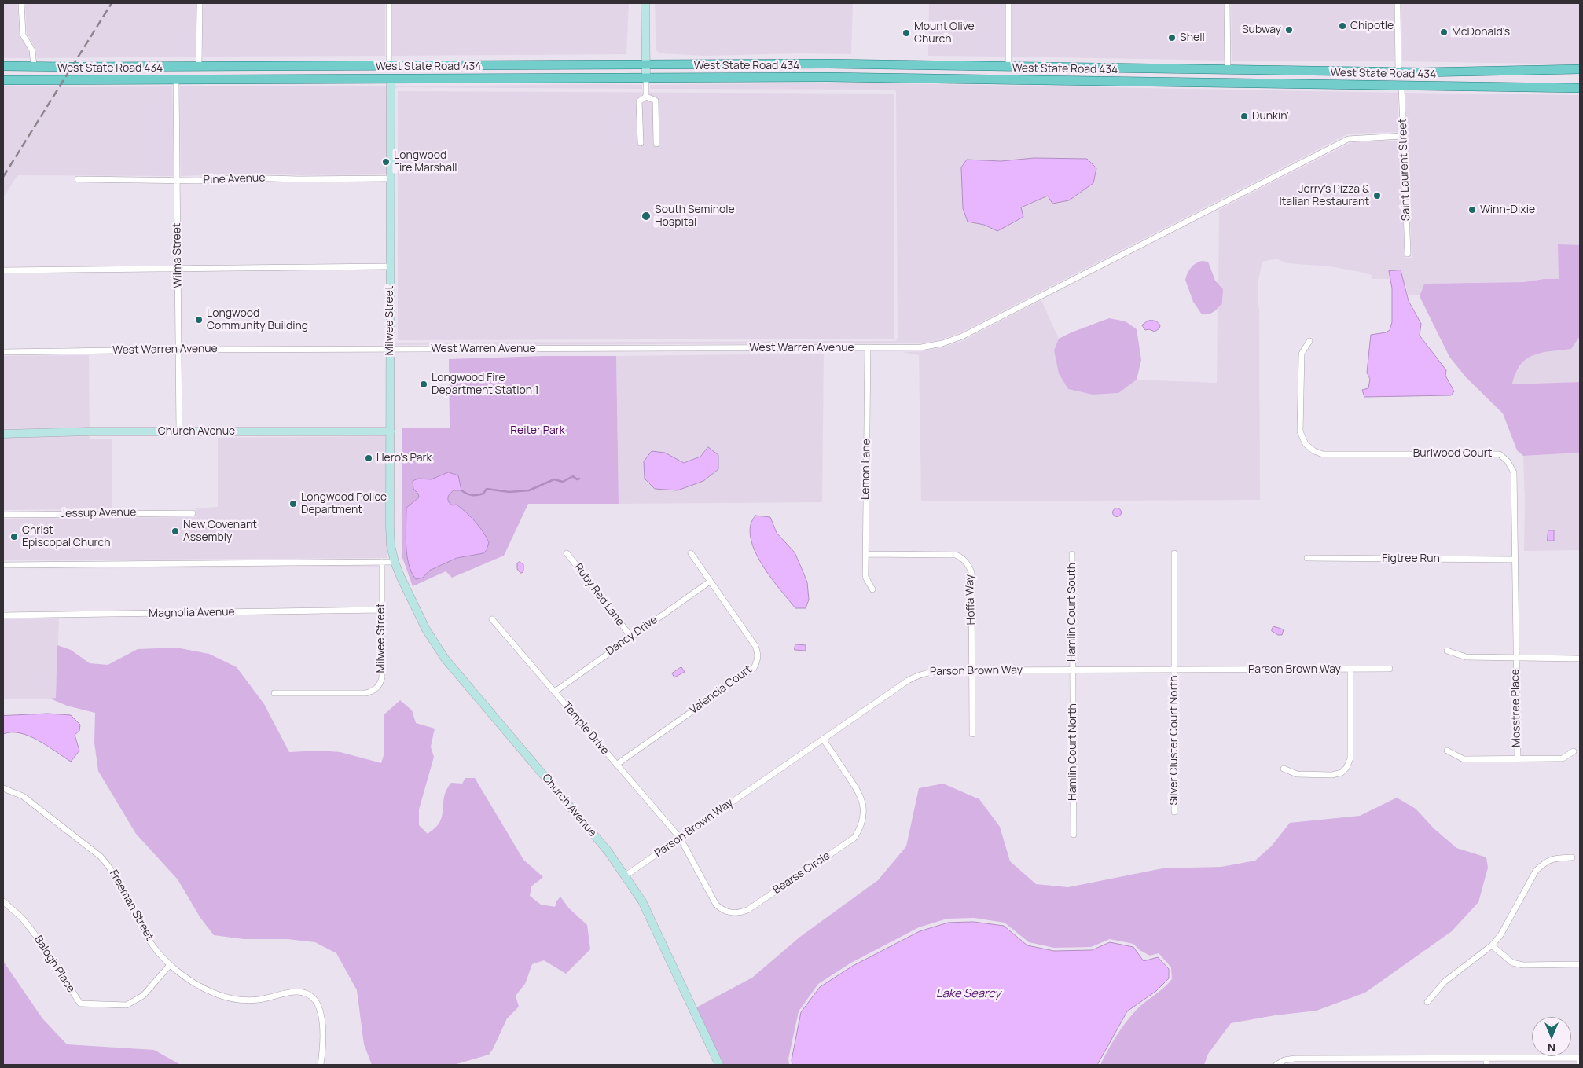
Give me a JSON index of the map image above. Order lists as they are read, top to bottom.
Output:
{
  "streets": {
    "main road": ["West State Road 434"],
    "street": [
      "Saint Laurent Street",
      "Pine Avenue",
      "Wilma Street",
      "Milwee Street",
      "West Warren Avenue",
      "Church Avenue",
      "Burlwood Court",
      "Lemon Lane",
      "Jessup Avenue",
      "Figtree Run",
      "Ruby Red Lane",
      "Hoffa Way",
      "Hamlin Court South",
      "Magnolia Avenue",
      "Dancy Drive",
      "Parson Brown Way",
      "Valencia Court",
      "Mosstree Place",
      "Temple Drive",
      "Silver Cluster Court North",
      "Hamlin Court North",
      "Bearss Circle",
      "Freeman Street",
      "Balogh Place"
    ]
  },
  "crossings": [
    ["West State Road 434", "Saint Laurent Street"],
    ["West State Road 434", "Wilma Street"],
    ["West State Road 434", "Milwee Street"],
    ["Saint Laurent Street", "West Warren Avenue"],
    ["Pine Avenue", "Wilma Street"],
    ["Pine Avenue", "Milwee Street"],
    ["Wilma Street", "West Warren Avenue"],
    ["Wilma Street", "Church Avenue"],
    ["Milwee Street", "West Warren Avenue"],
    ["Milwee Street", "Church Avenue"],
    ["Milwee Street", "Magnolia Avenue"],
    ["West Warren Avenue", "Lemon Lane"],
    ["Church Avenue", "Parson Brown Way"],
    ["Burlwood Court", "Figtree Run"],
    ["Burlwood Court", "Mosstree Place"],
    ["Lemon Lane", "Hoffa Way"],
    ["Ruby Red Lane", "Dancy Drive"],
    ["Hoffa Way", "Parson Brown Way"],
    ["Hamlin Court South", "Parson Brown Way"],
    ["Hamlin Court South", "Hamlin Court North"],
    ["Dancy Drive", "Valencia Court"],
    ["Dancy Drive", "Temple Drive"],
    ["Parson Brown Way", "Temple Drive"],
    ["Parson Brown Way", "Silver Cluster Court North"],
    ["Parson Brown Way", "Hamlin Court North"],
    ["Parson Brown Way", "Bearss Circle"],
    ["Valencia Court", "Temple Drive"],
    ["Temple Drive", "Bearss Circle"],
    ["Freeman Street", "Balogh Place"]
  ],
  "water": ["Lake Searcy"],
  "parks": ["Reiter Park"],
  "places": [
    "Chipotle",
    "Subway",
    "McDonald's",
    "Mount Olive Church",
    "Shell",
    "Dunkin'",
    "Longwood Fire Marshall",
    "Jerry's Pizza & Italian Restaurant",
    "Winn-Dixie",
    "South Seminole Hospital",
    "Longwood Community Building",
    "Longwood Fire Department Station 1",
    "Hero's Park",
    "Longwood Police Department",
    "New Covenant Assembly",
    "Christ Episcopal Church"
  ],
  "north": "bottom"
}
